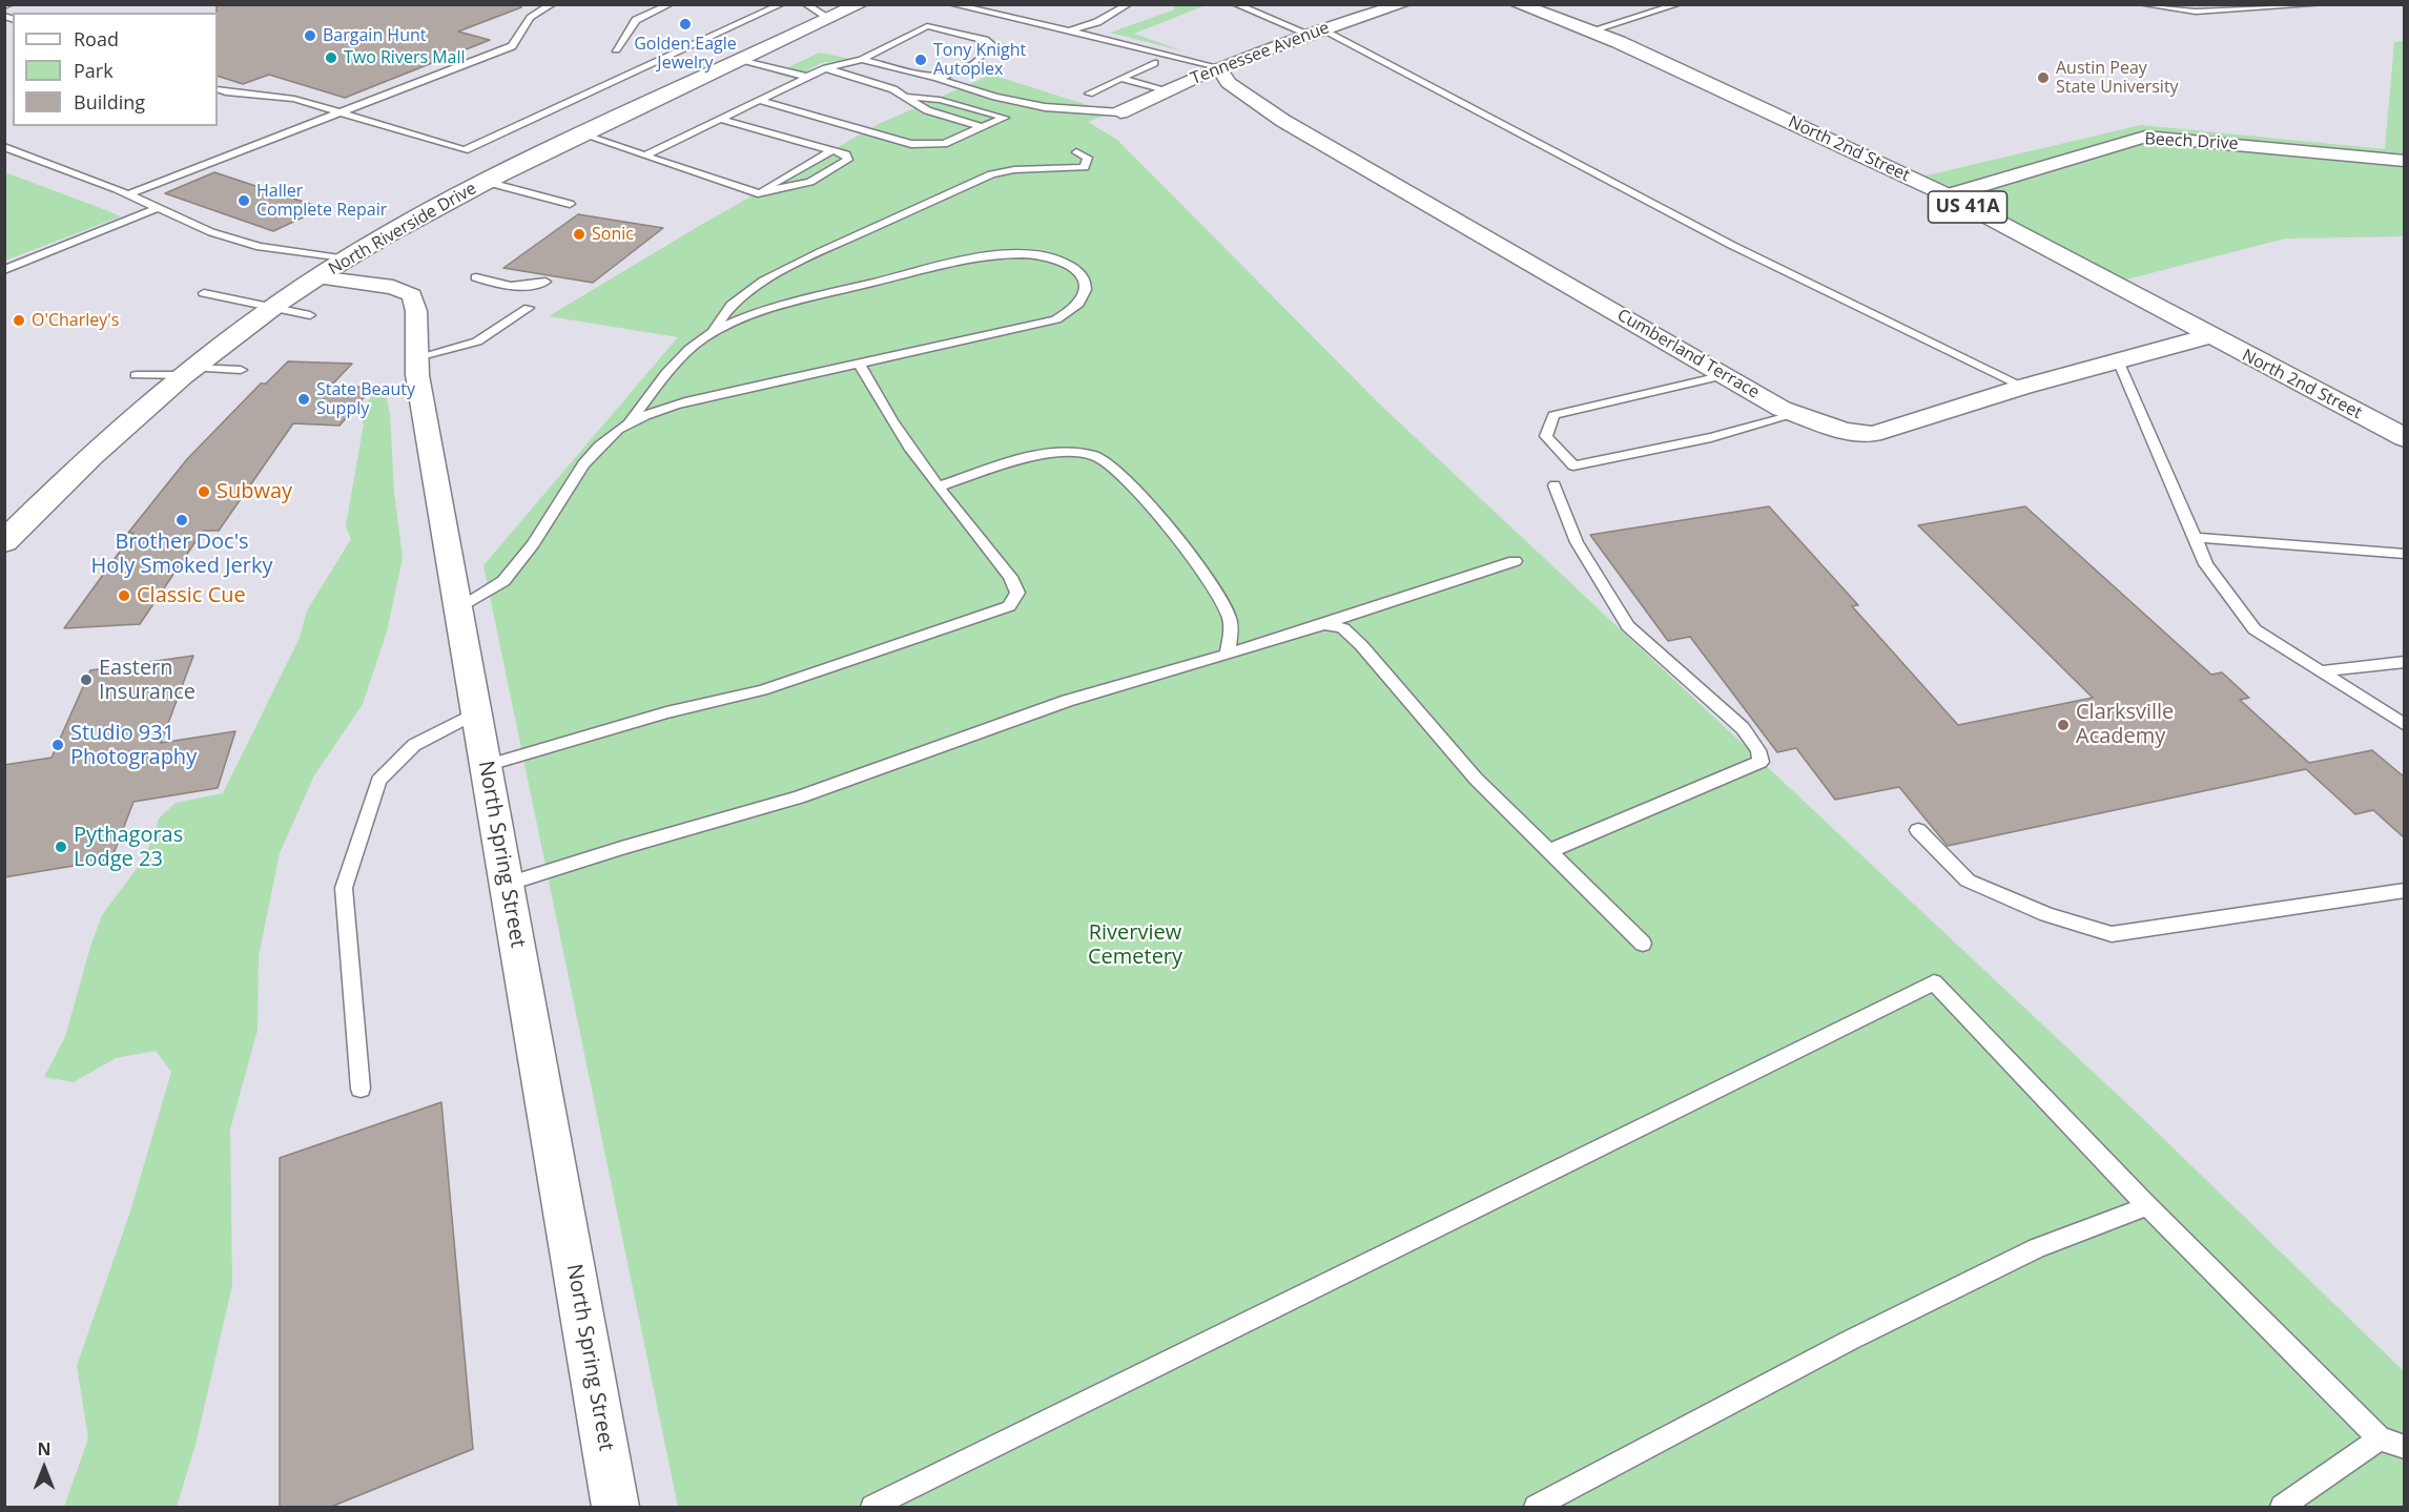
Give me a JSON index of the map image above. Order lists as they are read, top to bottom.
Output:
{
  "streets": {
    "main road": ["North 2nd Street", "US 41A", "North Riverside Drive"],
    "street": [
      "Tennessee Avenue",
      "Beech Drive",
      "Cumberland Terrace",
      "North Spring Street"
    ]
  },
  "crossings": [
    ["Tennessee Avenue", "Cumberland Terrace"],
    ["Beech Drive", "North 2nd Street"],
    ["North 2nd Street", "Cumberland Terrace"],
    ["North Riverside Drive", "North Spring Street"]
  ],
  "parks": ["Riverview Cemetery"],
  "places": [
    "Golden Eagle Jewelry",
    "Bargain Hunt",
    "Two Rivers Mall",
    "Tony Knight Autoplex",
    "Austin Peay State University",
    "Haller Complete Repair",
    "Sonic",
    "O'Charley's",
    "State Beauty Supply",
    "Subway",
    "Brother Doc's Holy Smoked Jerky",
    "Classic Cue",
    "Eastern Insurance",
    "Clarksville Academy",
    "Studio 931 Photography",
    "Pythagoras Lodge 23"
  ],
  "legend": ["Road", "Park", "Building"],
  "north": "top"
}
